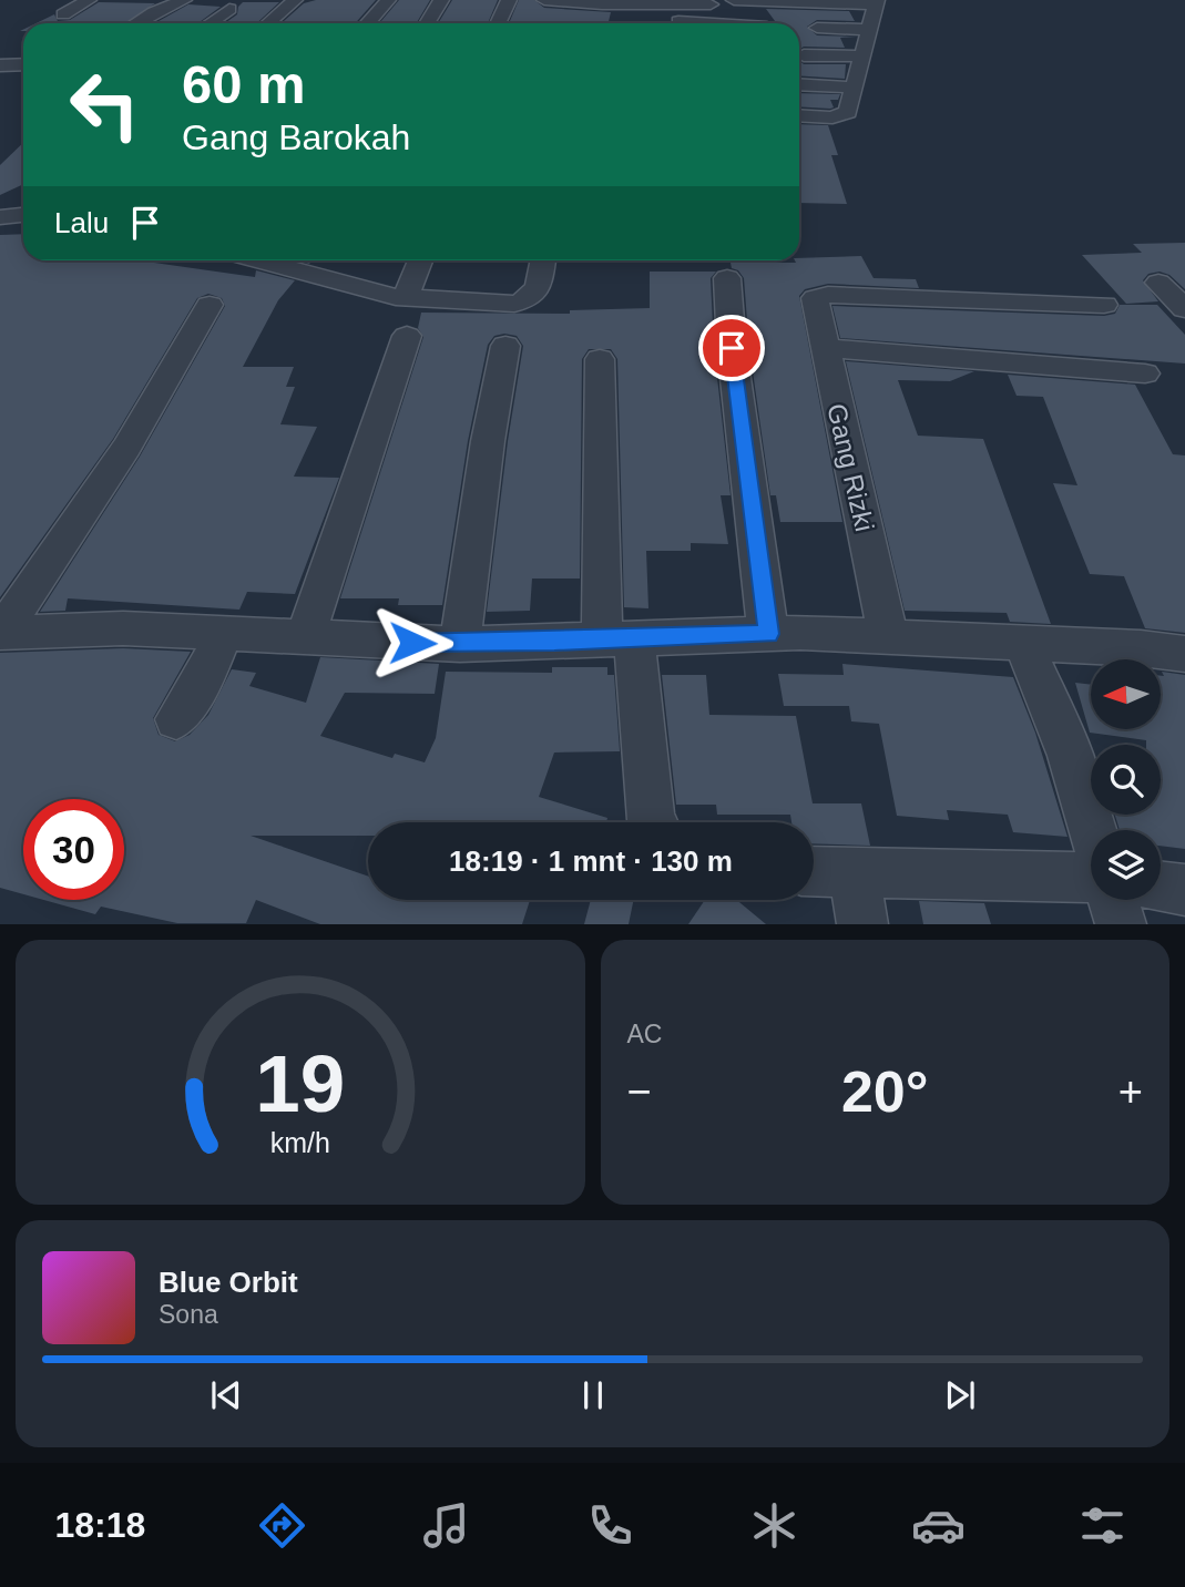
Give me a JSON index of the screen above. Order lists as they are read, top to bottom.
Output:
{
  "streets": {
    "street": ["Gang Rizki"]
  },
  "north": "left",
  "page": {
    "turn": ["60 m", "Gang Barokah"],
    "then": "Lalu",
    "limit": "30",
    "trip": "18:19 · 1 mnt · 130 m",
    "tile": "AC",
    "heat": ["−", "20°", "+"],
    "song": ["Blue Orbit", "Sona"],
    "tabs": "18:18",
    "gauge": ["19", "km/h"]
  }
}
